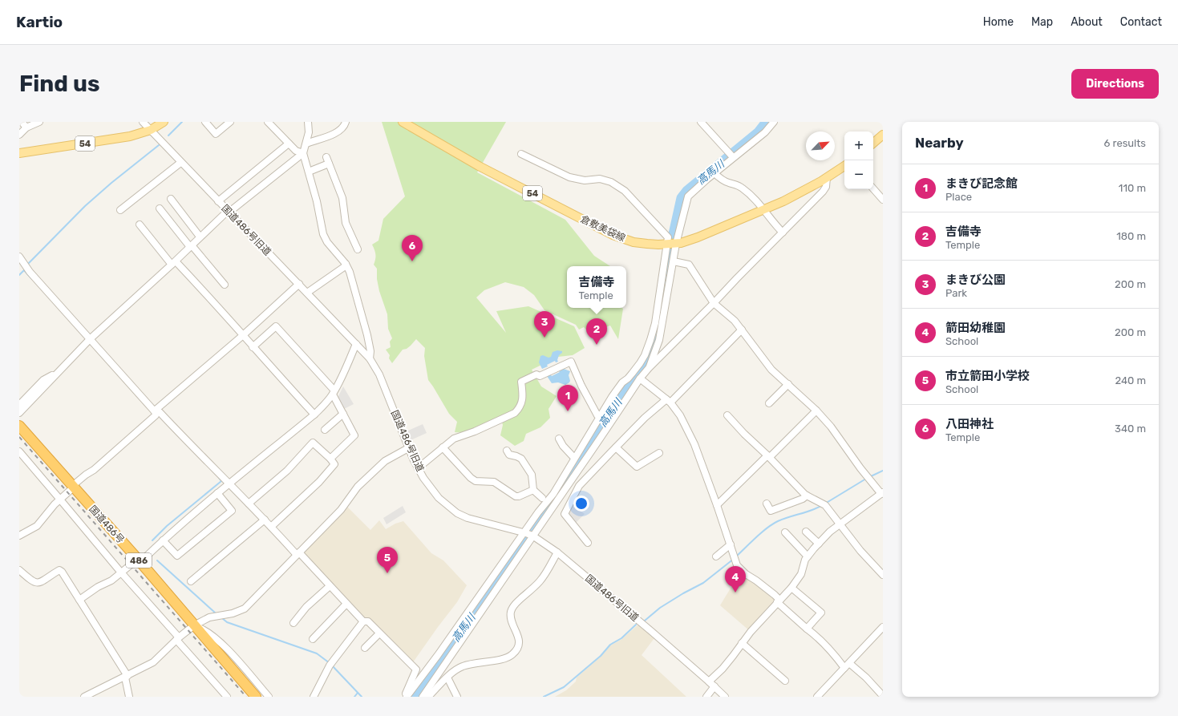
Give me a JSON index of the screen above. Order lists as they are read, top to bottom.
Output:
{
  "streets": {
    "highway": ["国道486号", "486"],
    "main road": ["54", "倉敷美袋線"],
    "street": ["国道486号旧道"]
  },
  "crossings": [
    ["54", "国道486号旧道"]
  ],
  "water": ["高馬川"],
  "north": "top right",
  "page": {
    "header": "Kartio",
    "nav": [
      "Home",
      "Map",
      "About",
      "Contact"
    ],
    "buttons": "Directions",
    "title": "Find us",
    "heading": ["Nearby", "6 results"],
    "map_buttons": ["+", "−"],
    "list": [
      {
        "mark": "1",
        "name": "まきび記念館",
        "note": "Place",
        "value": "110 m"
      },
      {
        "mark": "2",
        "name": "吉備寺",
        "note": "Temple",
        "value": "180 m"
      },
      {
        "mark": "3",
        "name": "まきび公園",
        "note": "Park",
        "value": "200 m"
      },
      {
        "mark": "4",
        "name": "箭田幼稚園",
        "note": "School",
        "value": "200 m"
      },
      {
        "mark": "5",
        "name": "市立箭田小学校",
        "note": "School",
        "value": "240 m"
      },
      {
        "mark": "6",
        "name": "八田神社",
        "note": "Temple",
        "value": "340 m"
      }
    ],
    "pins": [
      "6",
      "3",
      "2",
      "1",
      "5",
      "4"
    ],
    "popup": ["吉備寺", "Temple"]
  }
}
